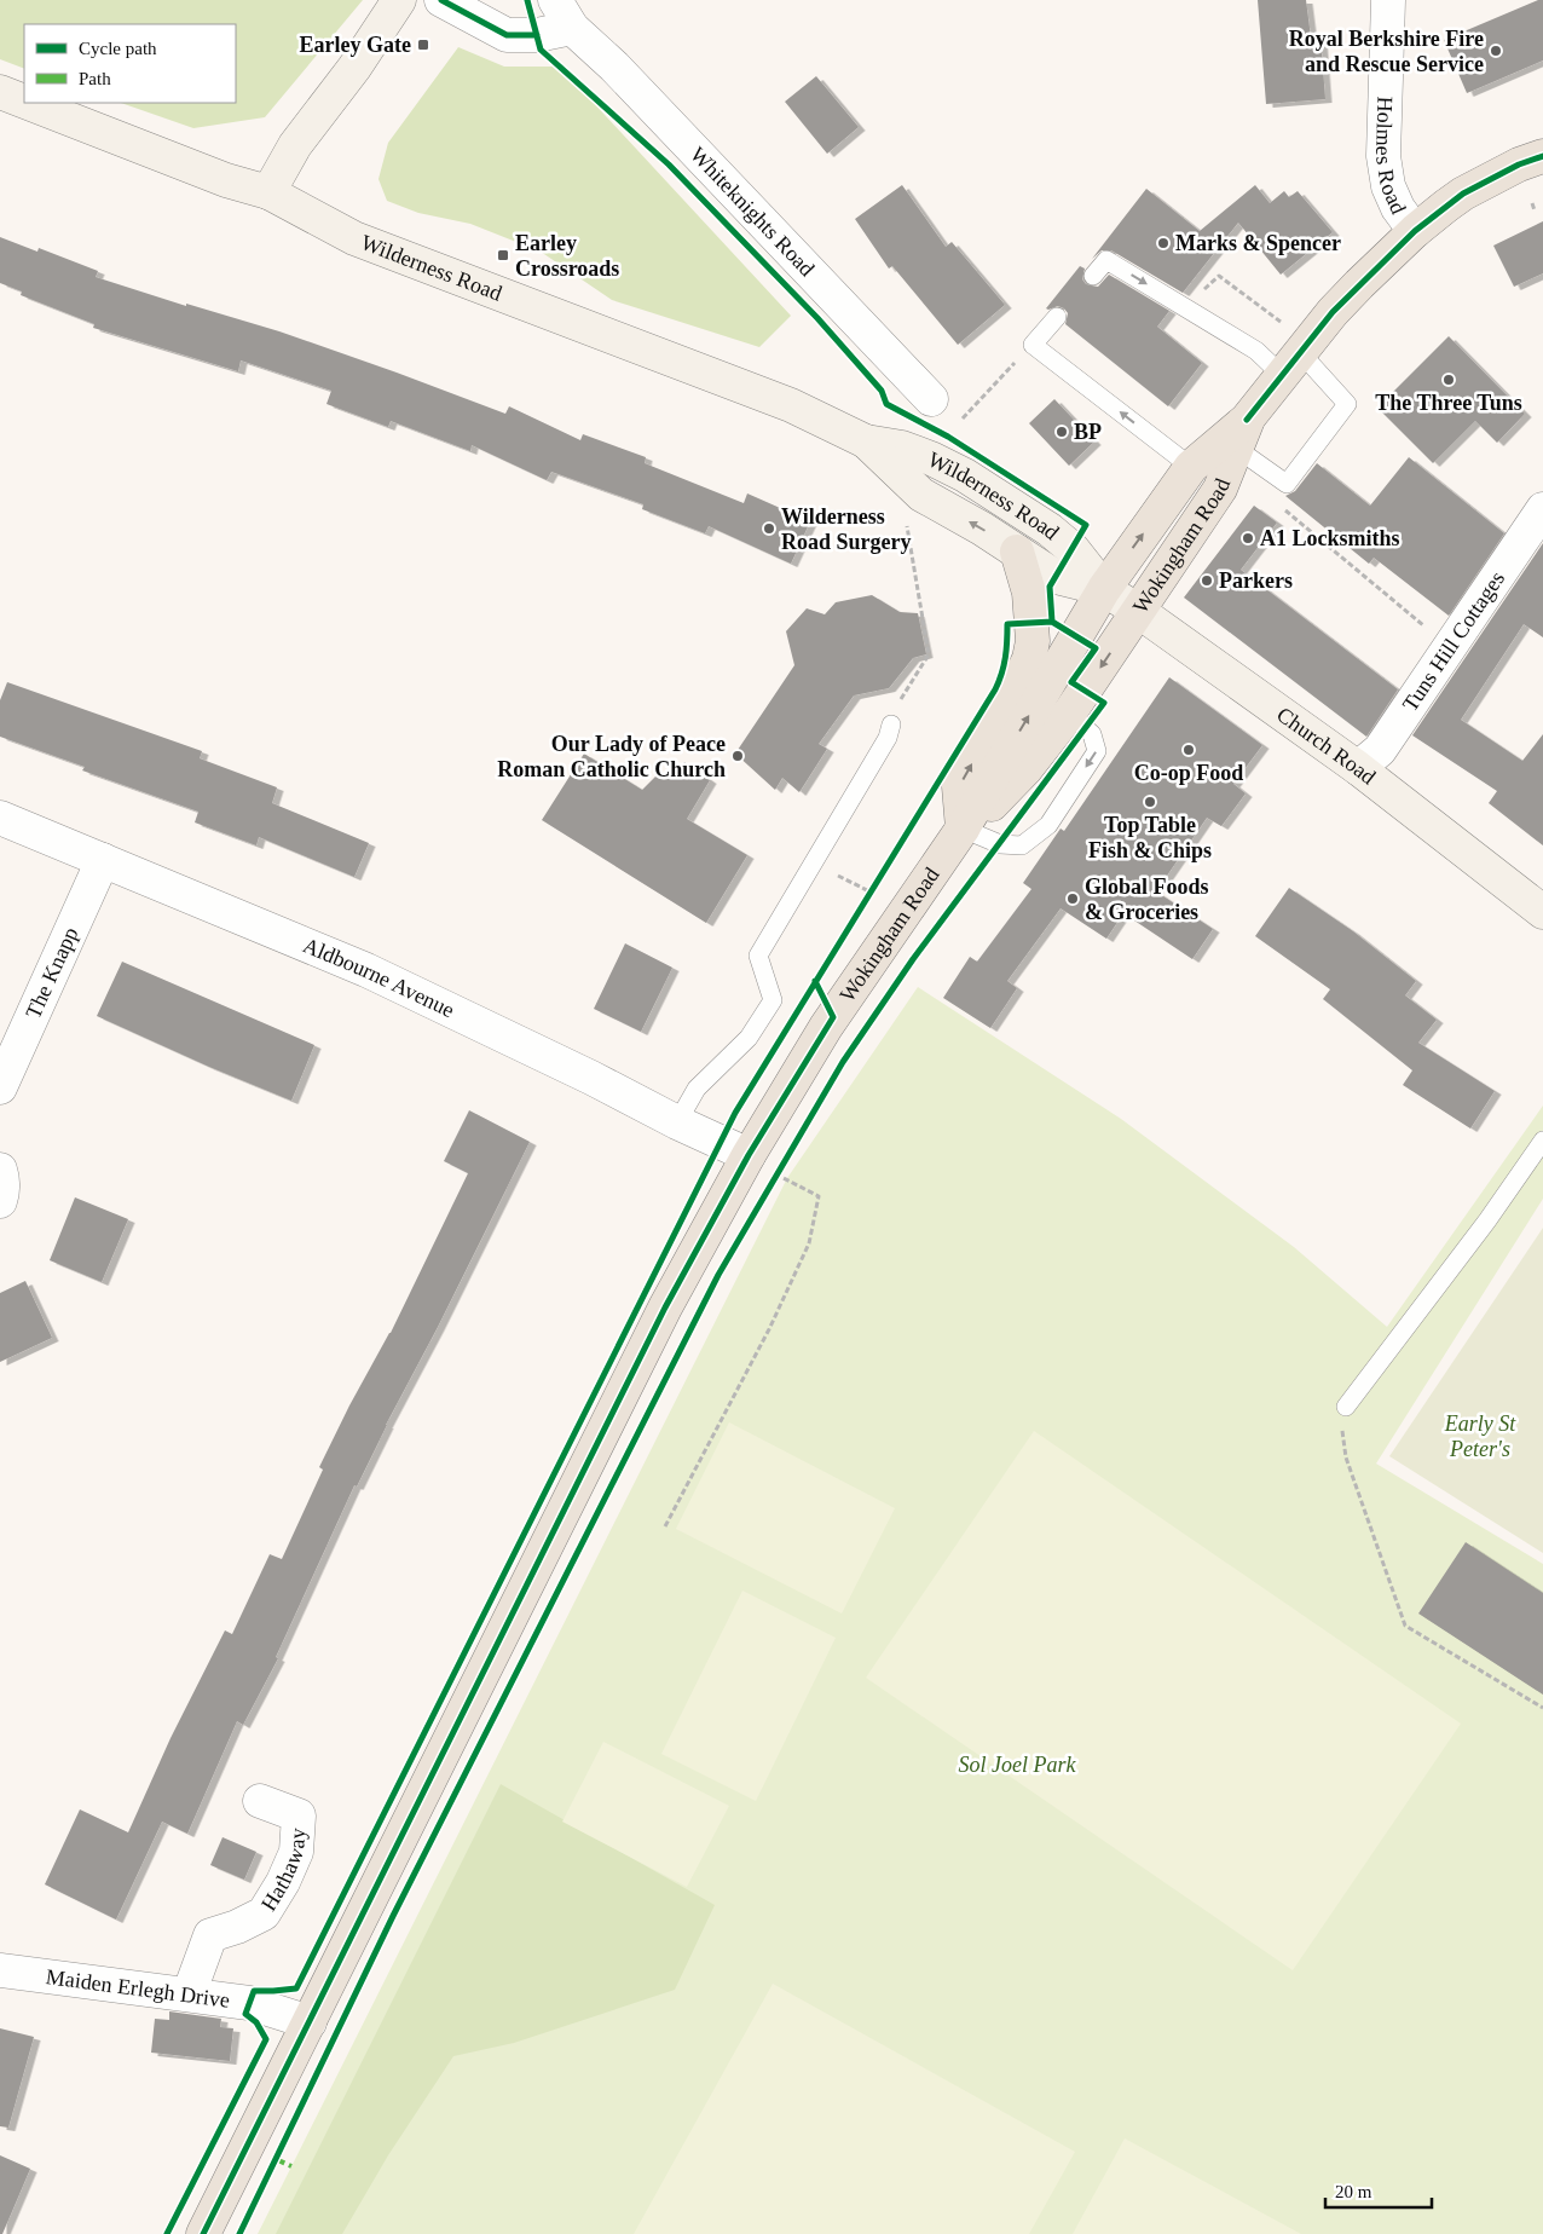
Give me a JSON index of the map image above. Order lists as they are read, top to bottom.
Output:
{
  "streets": {
    "main road": ["Wilderness Road", "Wokingham Road", "Church Road"],
    "street": [
      "Holmes Road",
      "Whiteknights Road",
      "Tuns Hill Cottages",
      "The Knapp",
      "Aldbourne Avenue",
      "Hathaway",
      "Maiden Erlegh Drive"
    ]
  },
  "crossings": [
    ["Holmes Road", "Wokingham Road"],
    ["Wilderness Road", "Wokingham Road"],
    ["Wilderness Road", "Church Road"],
    ["Wokingham Road", "Church Road"],
    ["Wokingham Road", "Aldbourne Avenue"],
    ["Wokingham Road", "Maiden Erlegh Drive"],
    ["Tuns Hill Cottages", "Church Road"],
    ["The Knapp", "Aldbourne Avenue"],
    ["Hathaway", "Maiden Erlegh Drive"]
  ],
  "parks": ["Early St Peter's", "Sol Joel Park"],
  "places": {
    "transit": ["Earley Gate", "Earley Crossroads"],
    "other": [
      "Royal Berkshire Fire and Rescue Service",
      "Marks & Spencer",
      "The Three Tuns",
      "BP",
      "Wilderness Road Surgery",
      "A1 Locksmiths",
      "Parkers",
      "Co-op Food",
      "Our Lady of Peace Roman Catholic Church",
      "Top Table Fish & Chips",
      "Global Foods & Groceries"
    ]
  },
  "legend": ["Cycle path", "Path"],
  "scale_bar": "20 m"
}
